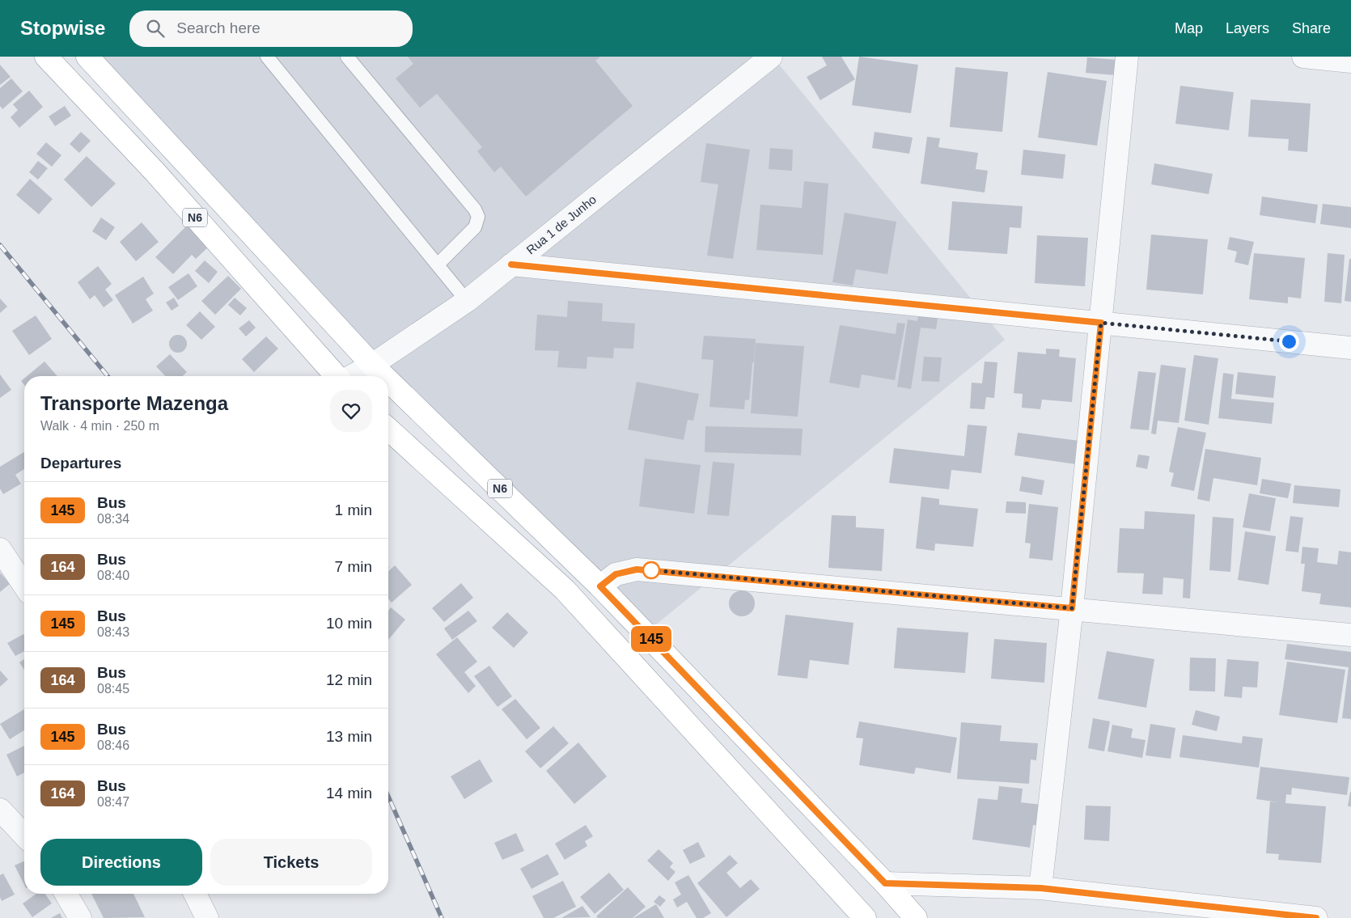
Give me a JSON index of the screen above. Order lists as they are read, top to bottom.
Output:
{
  "streets": {
    "highway": ["N6"],
    "street": ["Rua 1 de Junho"]
  },
  "crossings": [
    ["N6", "Rua 1 de Junho"]
  ],
  "lines": ["bus line 145"],
  "page": {
    "header": "Stopwise",
    "search": "Search here",
    "nav": ["Map", "Layers", "Share"],
    "on_map": "145",
    "heading": [
      ["Transporte Mazenga", "Walk · 4 min · 250 m"],
      "Departures"
    ],
    "list": [
      {
        "mark": "145",
        "name": "Bus",
        "note": "08:34",
        "value": "1 min"
      },
      {
        "mark": "164",
        "name": "Bus",
        "note": "08:40",
        "value": "7 min"
      },
      {
        "mark": "145",
        "name": "Bus",
        "note": "08:43",
        "value": "10 min"
      },
      {
        "mark": "164",
        "name": "Bus",
        "note": "08:45",
        "value": "12 min"
      },
      {
        "mark": "145",
        "name": "Bus",
        "note": "08:46",
        "value": "13 min"
      },
      {
        "mark": "164",
        "name": "Bus",
        "note": "08:47",
        "value": "14 min"
      }
    ],
    "buttons": ["Directions", "Tickets"]
  }
}
